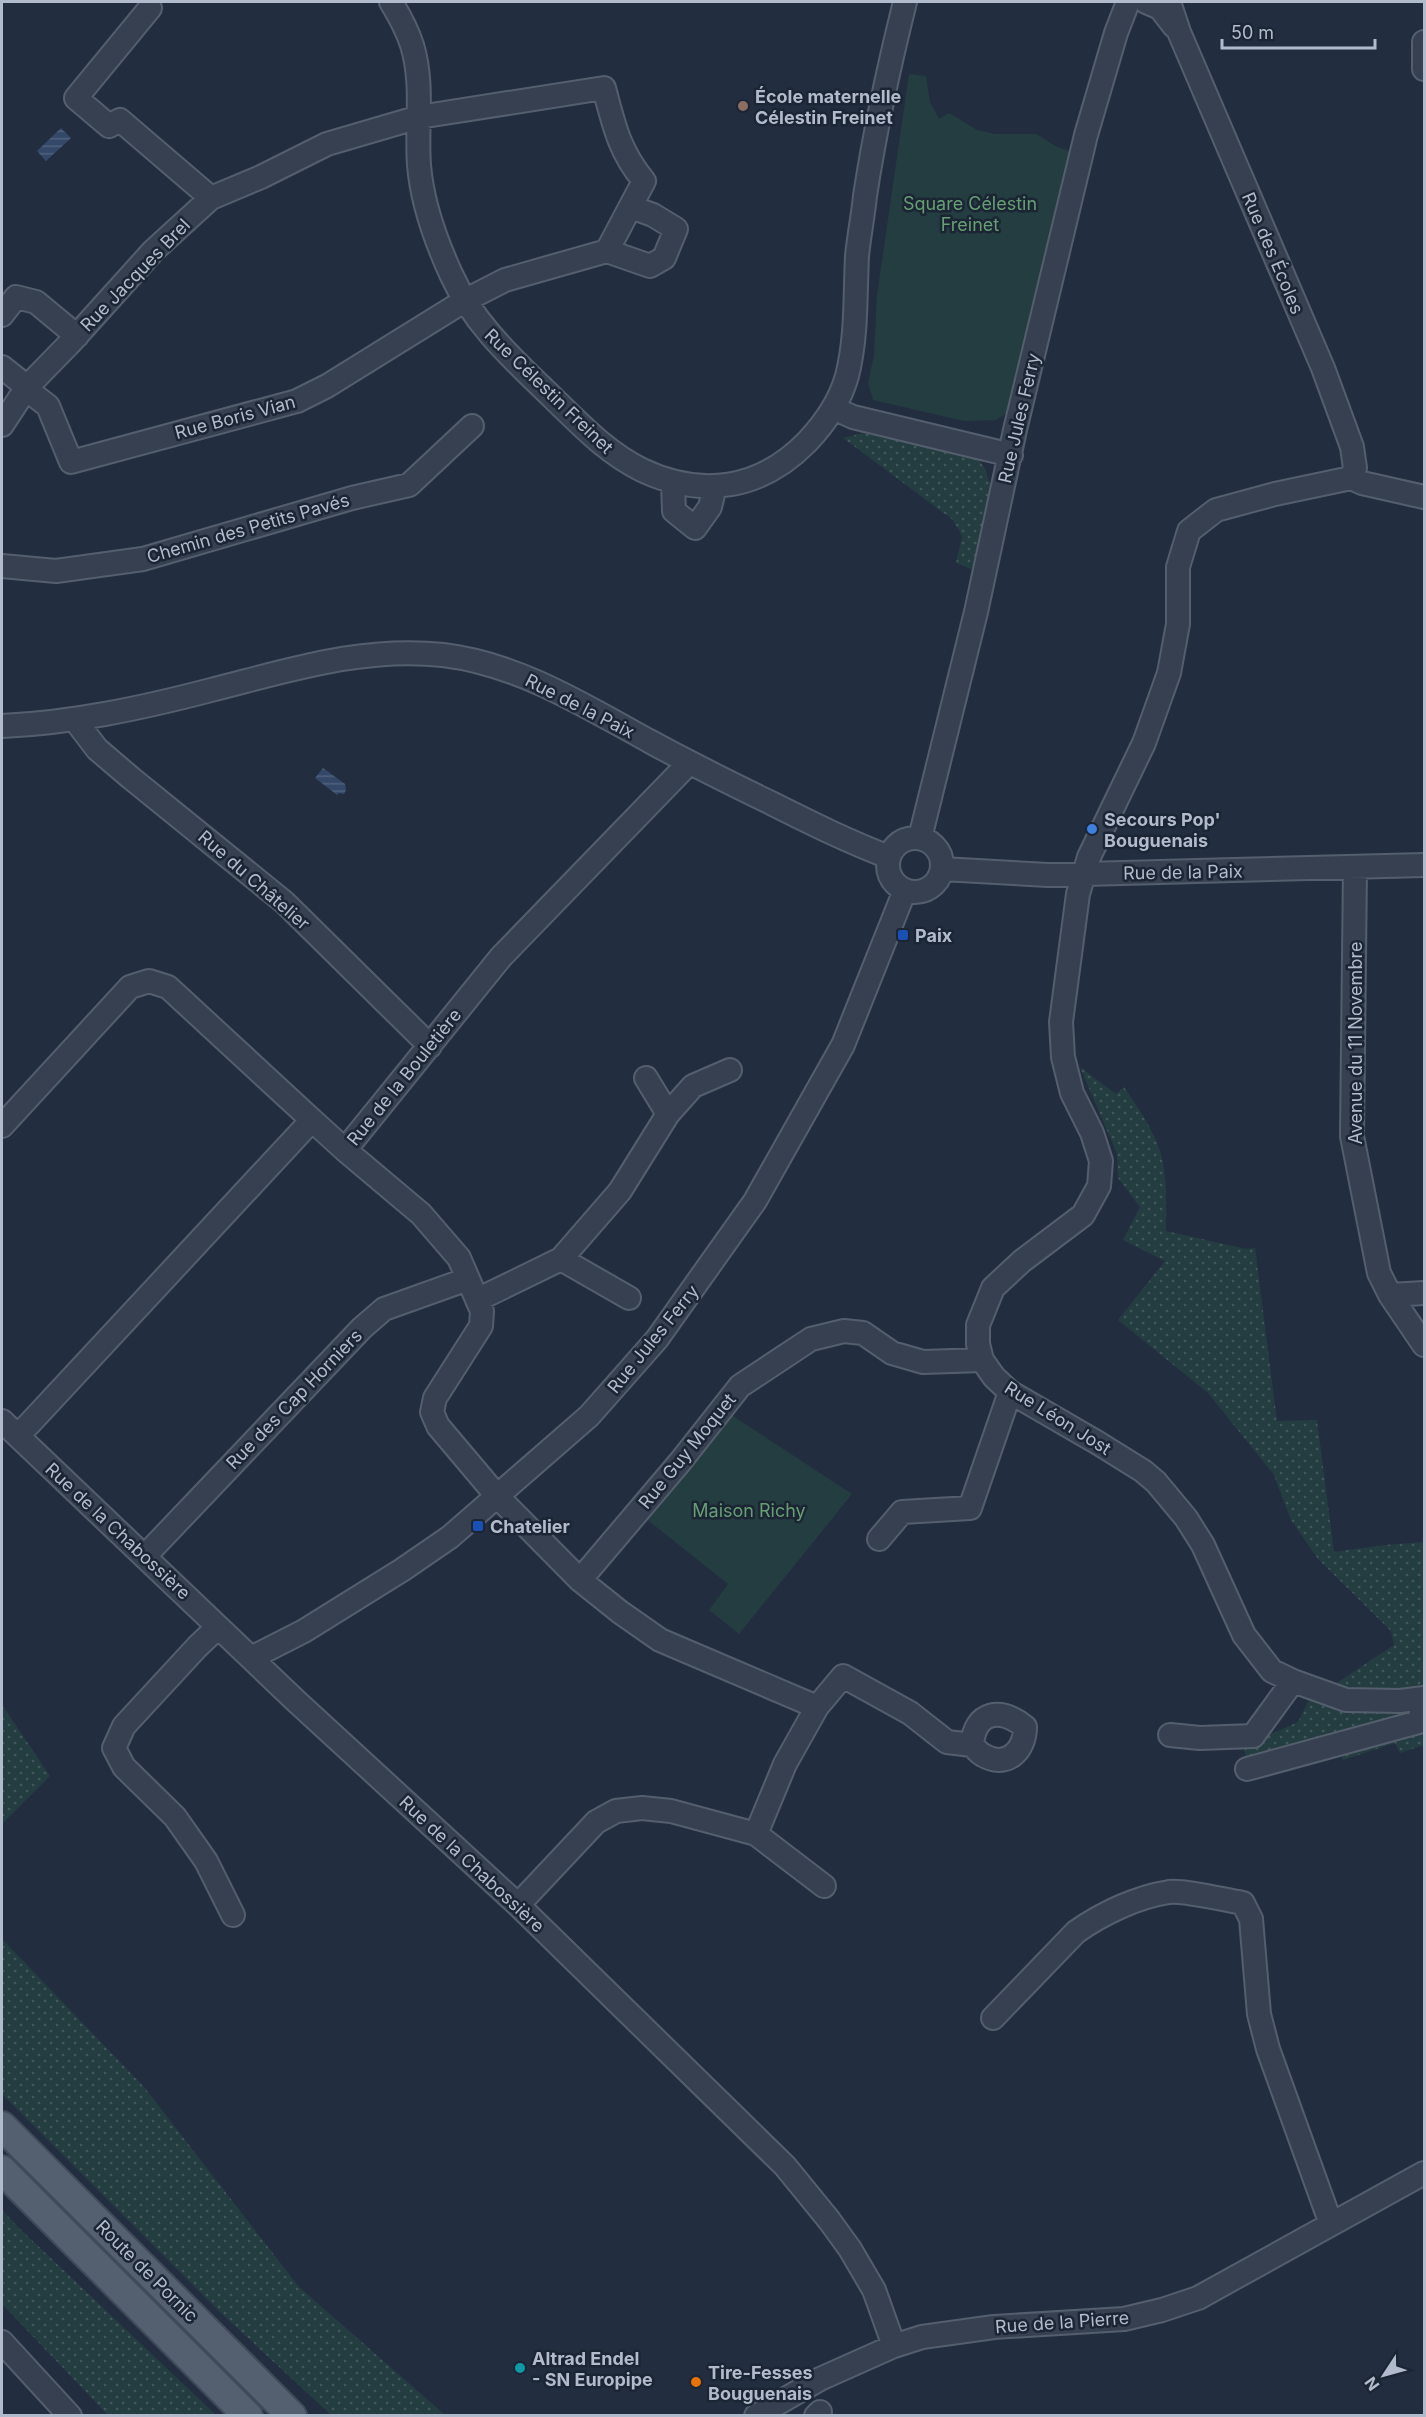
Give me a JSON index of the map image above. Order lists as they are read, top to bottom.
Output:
{
  "streets": {
    "main road": ["Route de Pornic"],
    "street": [
      "Rue des Écoles",
      "Rue Jacques Brel",
      "Rue Célestin Freinet",
      "Rue Boris Vian",
      "Rue Jules Ferry",
      "Chemin des Petits Pavés",
      "Rue de la Paix",
      "Rue du Châtelier",
      "Avenue du 11 Novembre",
      "Rue de la Bouletière",
      "Rue des Cap Horniers",
      "Rue Léon Jost",
      "Rue Guy Moquet",
      "Rue de la Chabossière",
      "Rue de la Pierre"
    ]
  },
  "crossings": [
    ["Rue Jacques Brel", "Rue Célestin Freinet"],
    ["Rue Jacques Brel", "Rue Boris Vian"],
    ["Rue Célestin Freinet", "Rue Boris Vian"],
    ["Rue Jules Ferry", "Rue de la Paix"],
    ["Rue Jules Ferry", "Rue de la Chabossière"],
    ["Rue de la Paix", "Rue du Châtelier"],
    ["Rue de la Paix", "Avenue du 11 Novembre"],
    ["Rue de la Paix", "Rue de la Bouletière"],
    ["Rue du Châtelier", "Rue de la Bouletière"],
    ["Rue des Cap Horniers", "Rue de la Chabossière"],
    ["Rue Léon Jost", "Rue Guy Moquet"],
    ["Rue de la Chabossière", "Rue de la Pierre"]
  ],
  "parks": ["Square Célestin Freinet", "Maison Richy"],
  "places": {
    "other": [
      "École maternelle Célestin Freinet",
      "Secours Pop' Bouguenais",
      "Altrad Endel - SN Europipe",
      "Tire-Fesses Bouguenais"
    ],
    "transit": ["Paix", "Chatelier"]
  },
  "scale_bar": "50 m",
  "north": "bottom left"
}
